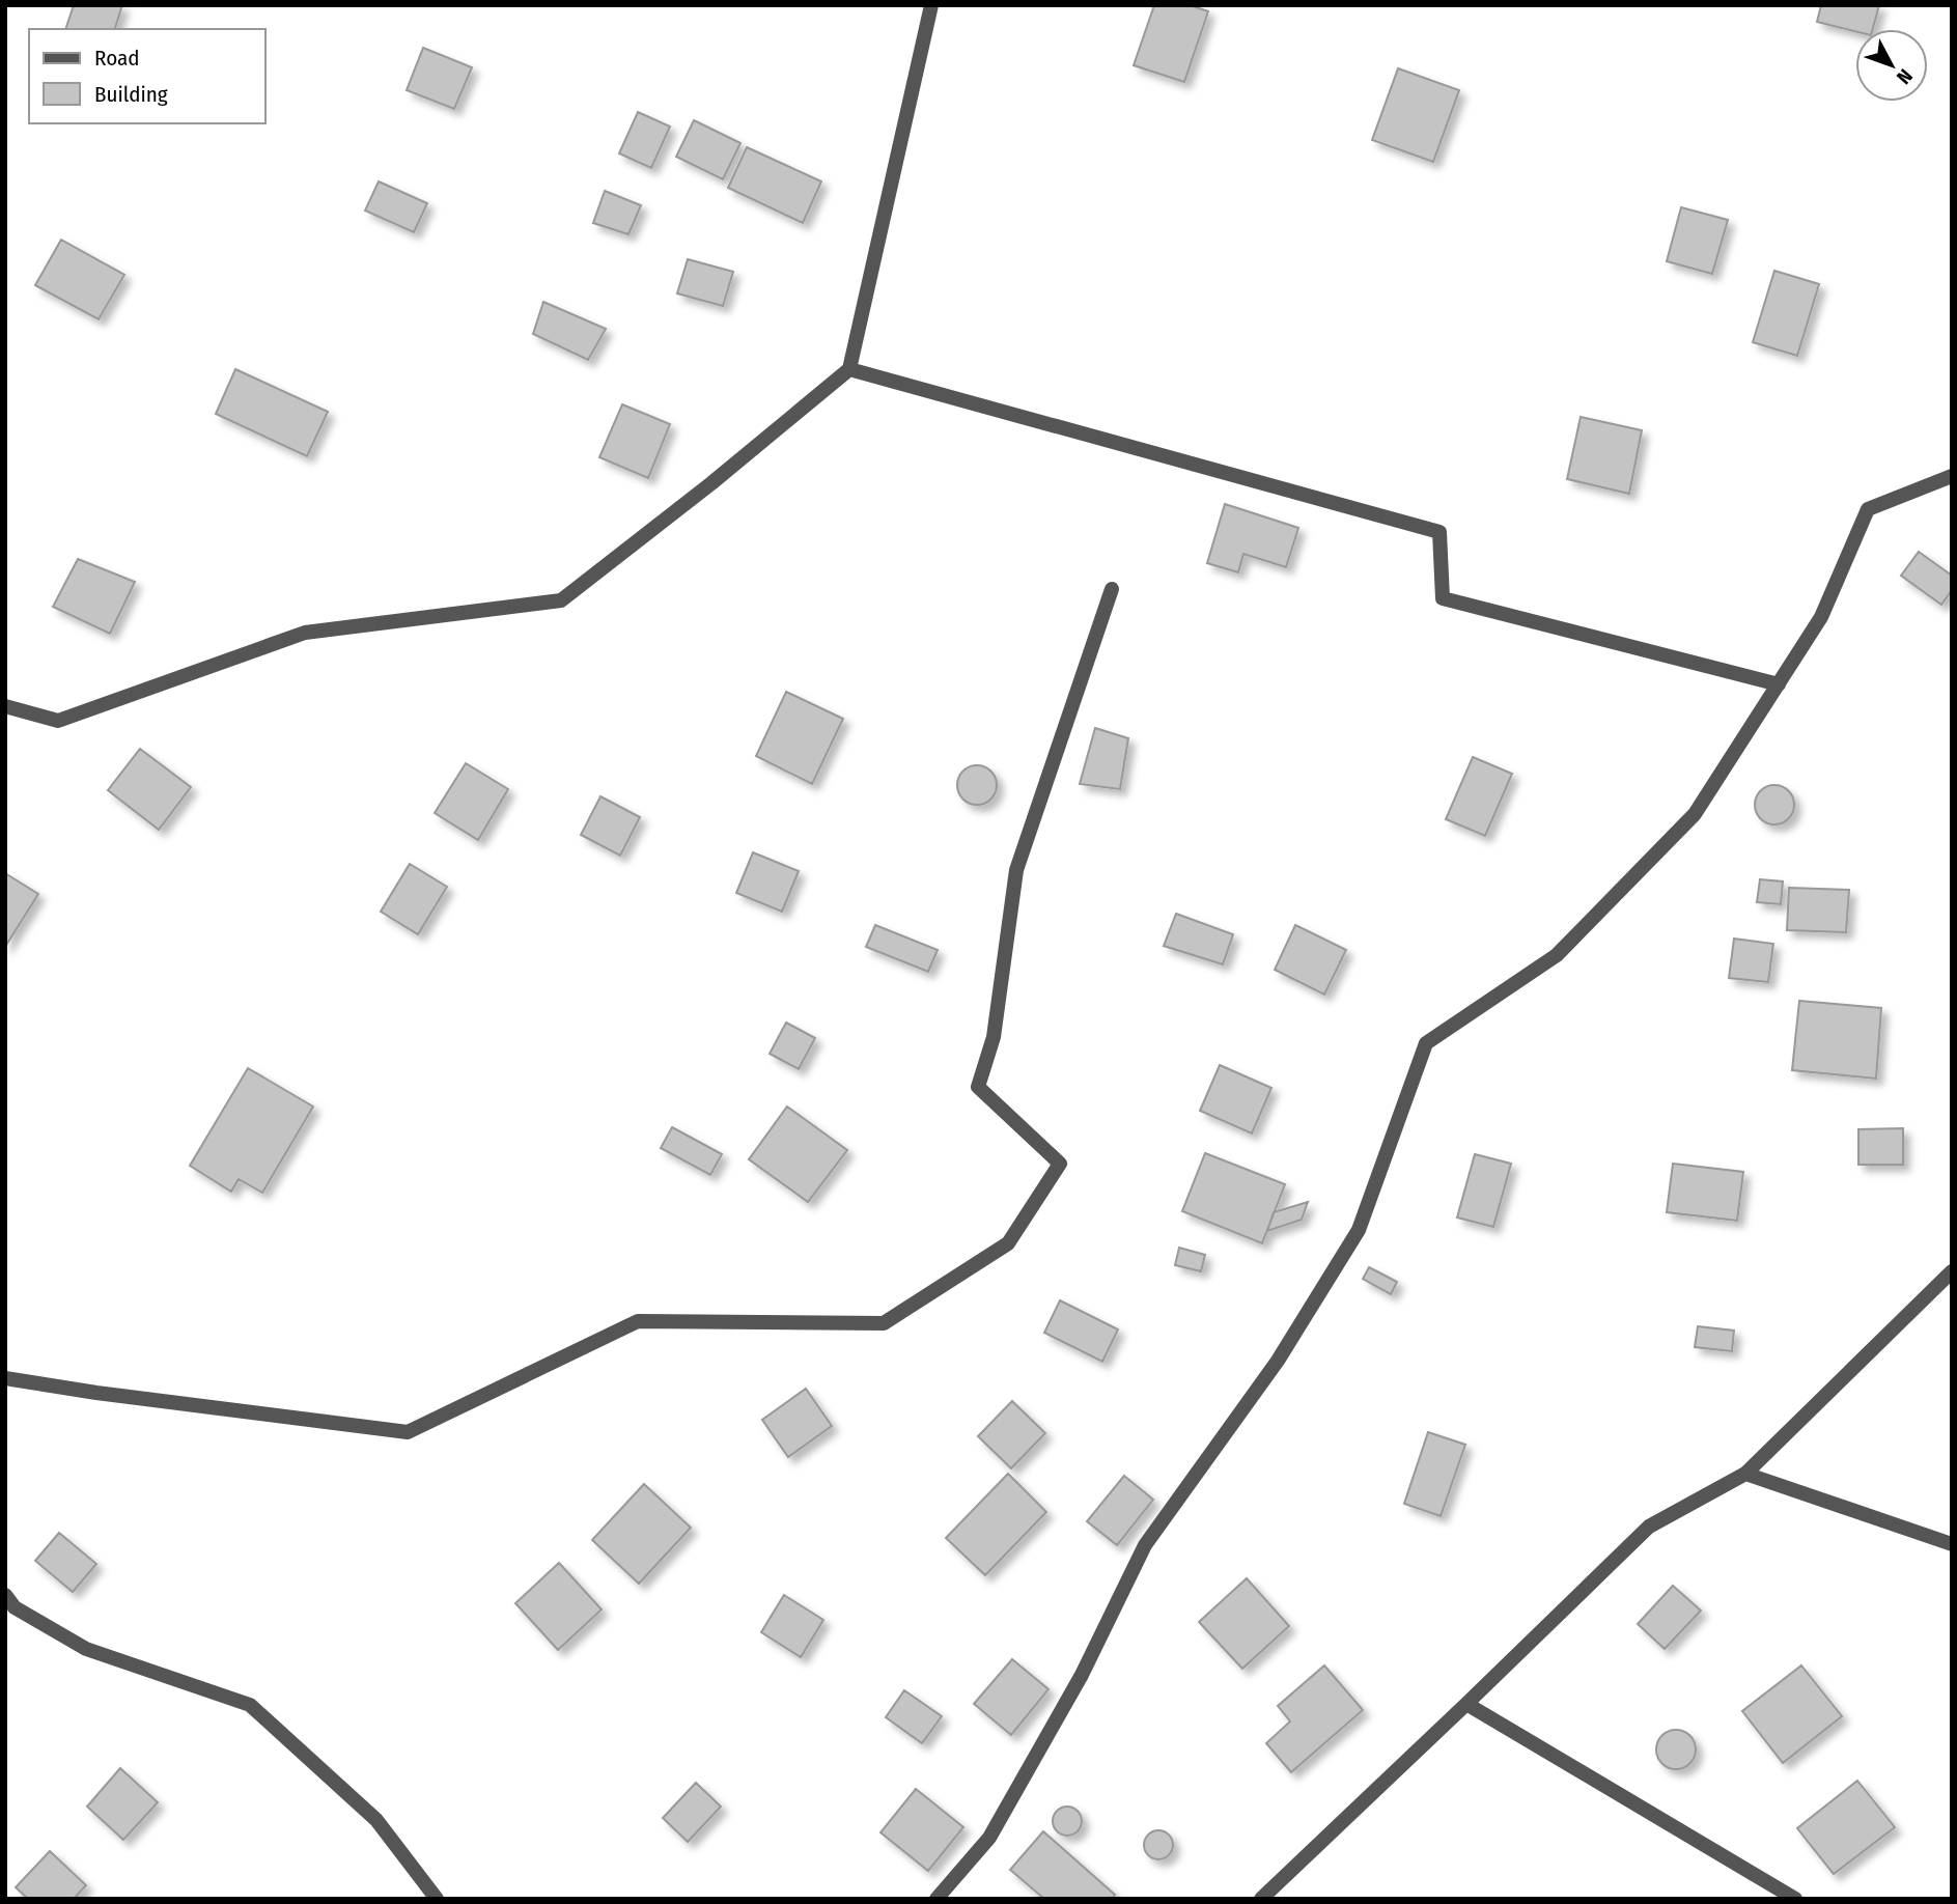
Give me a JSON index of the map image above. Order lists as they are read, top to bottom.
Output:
{
  "legend": ["Road", "Building"],
  "north": "bottom right"
}
